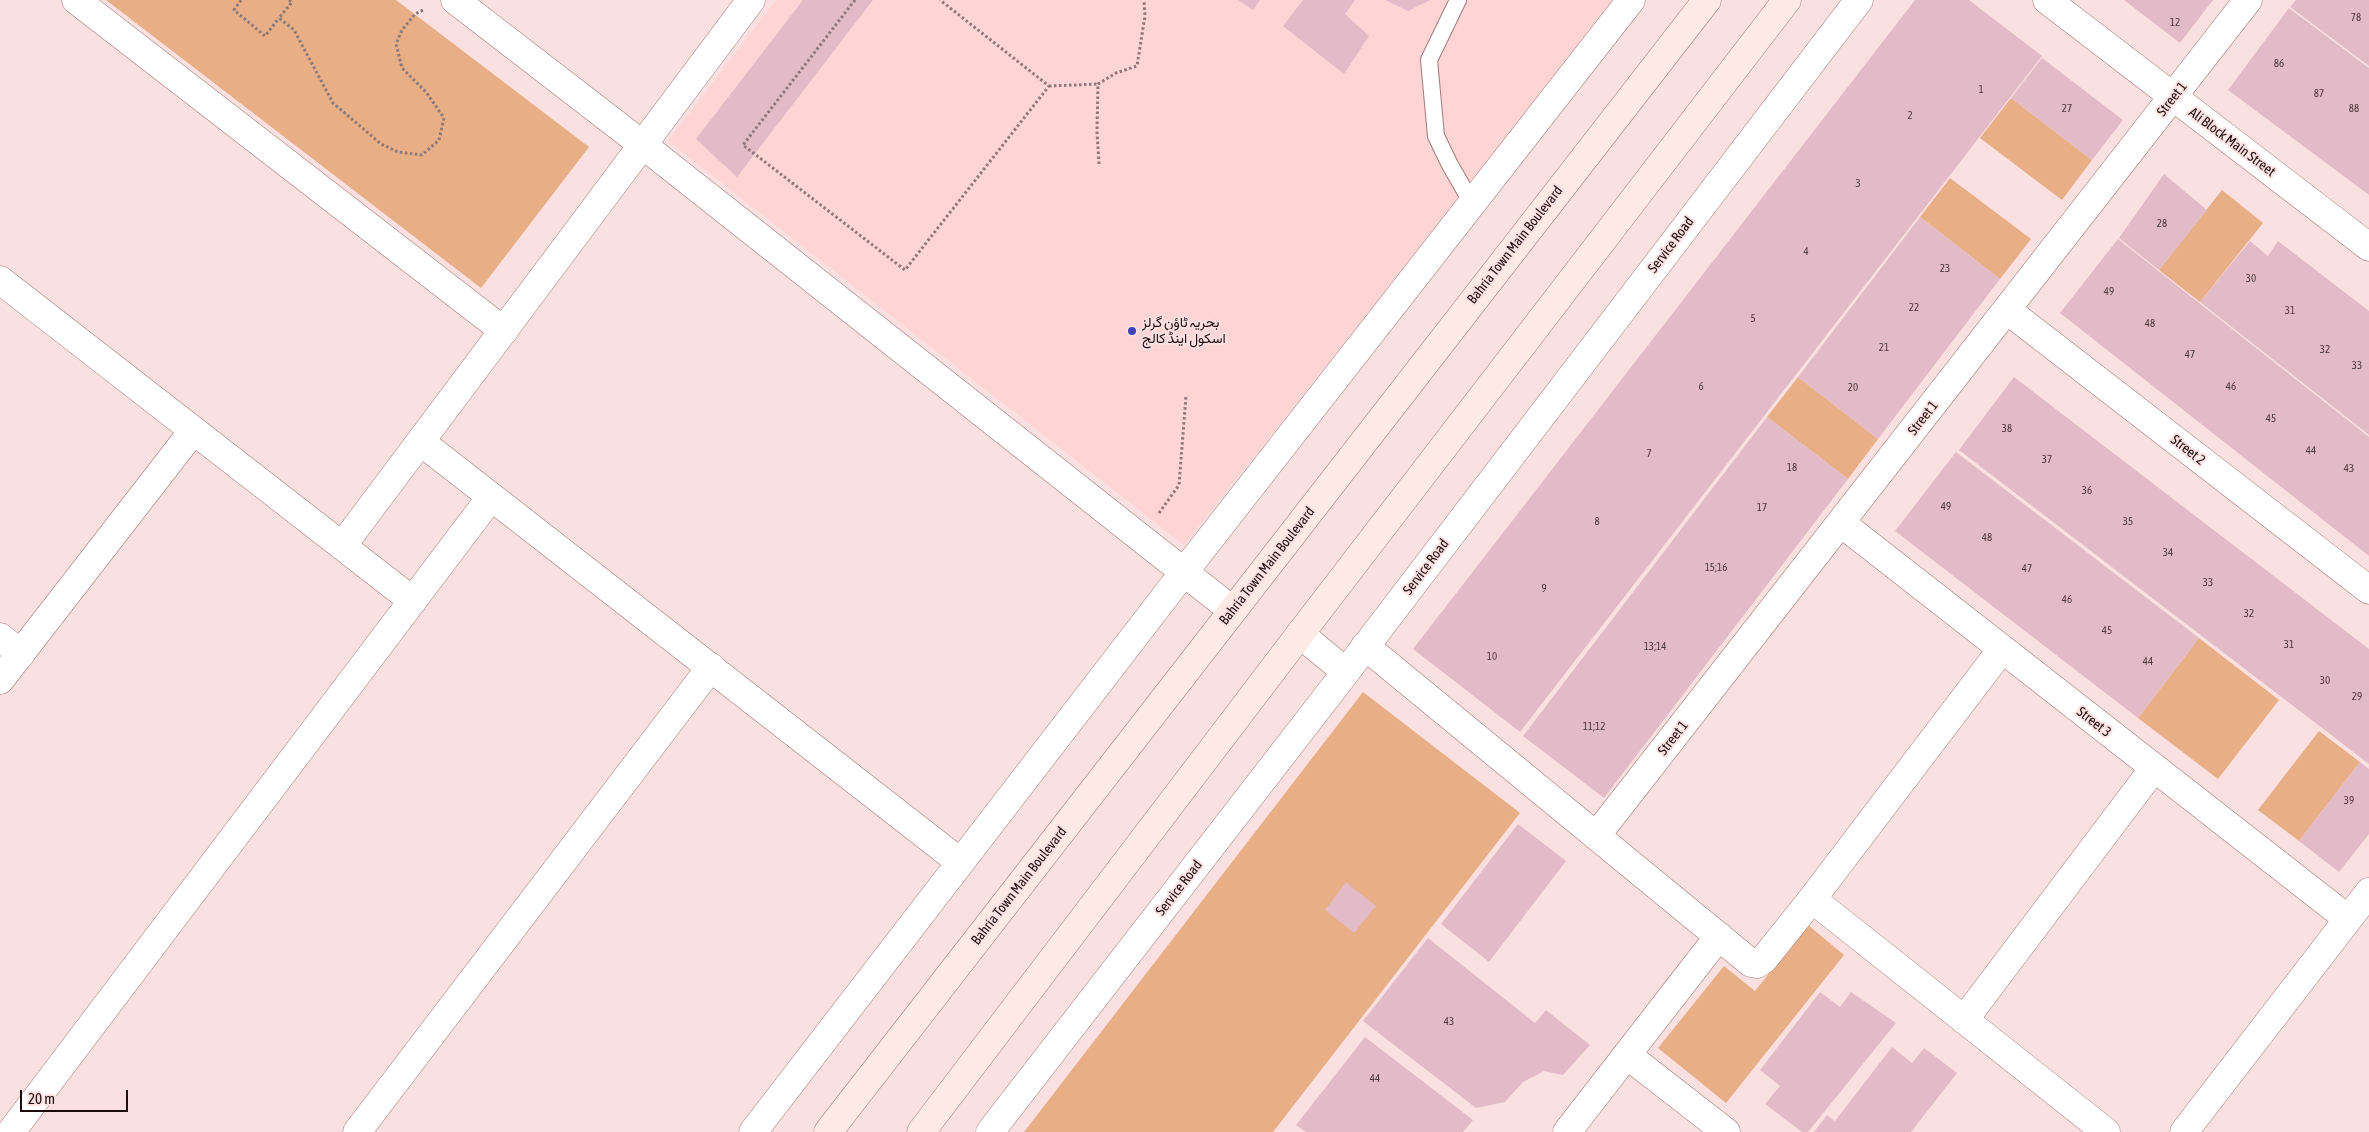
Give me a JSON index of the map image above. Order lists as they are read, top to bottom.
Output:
{
  "streets": {
    "main road": ["Bahria Town Main Boulevard"],
    "street": [
      "Street 1",
      "Ali Block Main Street",
      "Service Road",
      "Street 2",
      "Street 3"
    ]
  },
  "crossings": [
    ["Street 1", "Ali Block Main Street"],
    ["Street 1", "Street 2"],
    ["Street 1", "Street 3"]
  ],
  "places": ["بحریہ ٹاؤن گرلز اسکول اینڈ کالج"],
  "house_numbers": [
    "78",
    "12",
    "86",
    "1",
    "87",
    "27",
    "88",
    "2",
    "3",
    "28",
    "4",
    "23",
    "30",
    "49",
    "22",
    "31",
    "5",
    "48",
    "21",
    "32",
    "47",
    "33",
    "6",
    "46",
    "20",
    "45",
    "38",
    "44",
    "7",
    "37",
    "18",
    "43",
    "36",
    "49",
    "17",
    "8",
    "35",
    "48",
    "34",
    "15;16",
    "47",
    "33",
    "9",
    "46",
    "32",
    "45",
    "31",
    "13;14",
    "10",
    "44",
    "30",
    "29",
    "11;12",
    "39",
    "43",
    "44"
  ],
  "scale_bar": "20 m"
}
